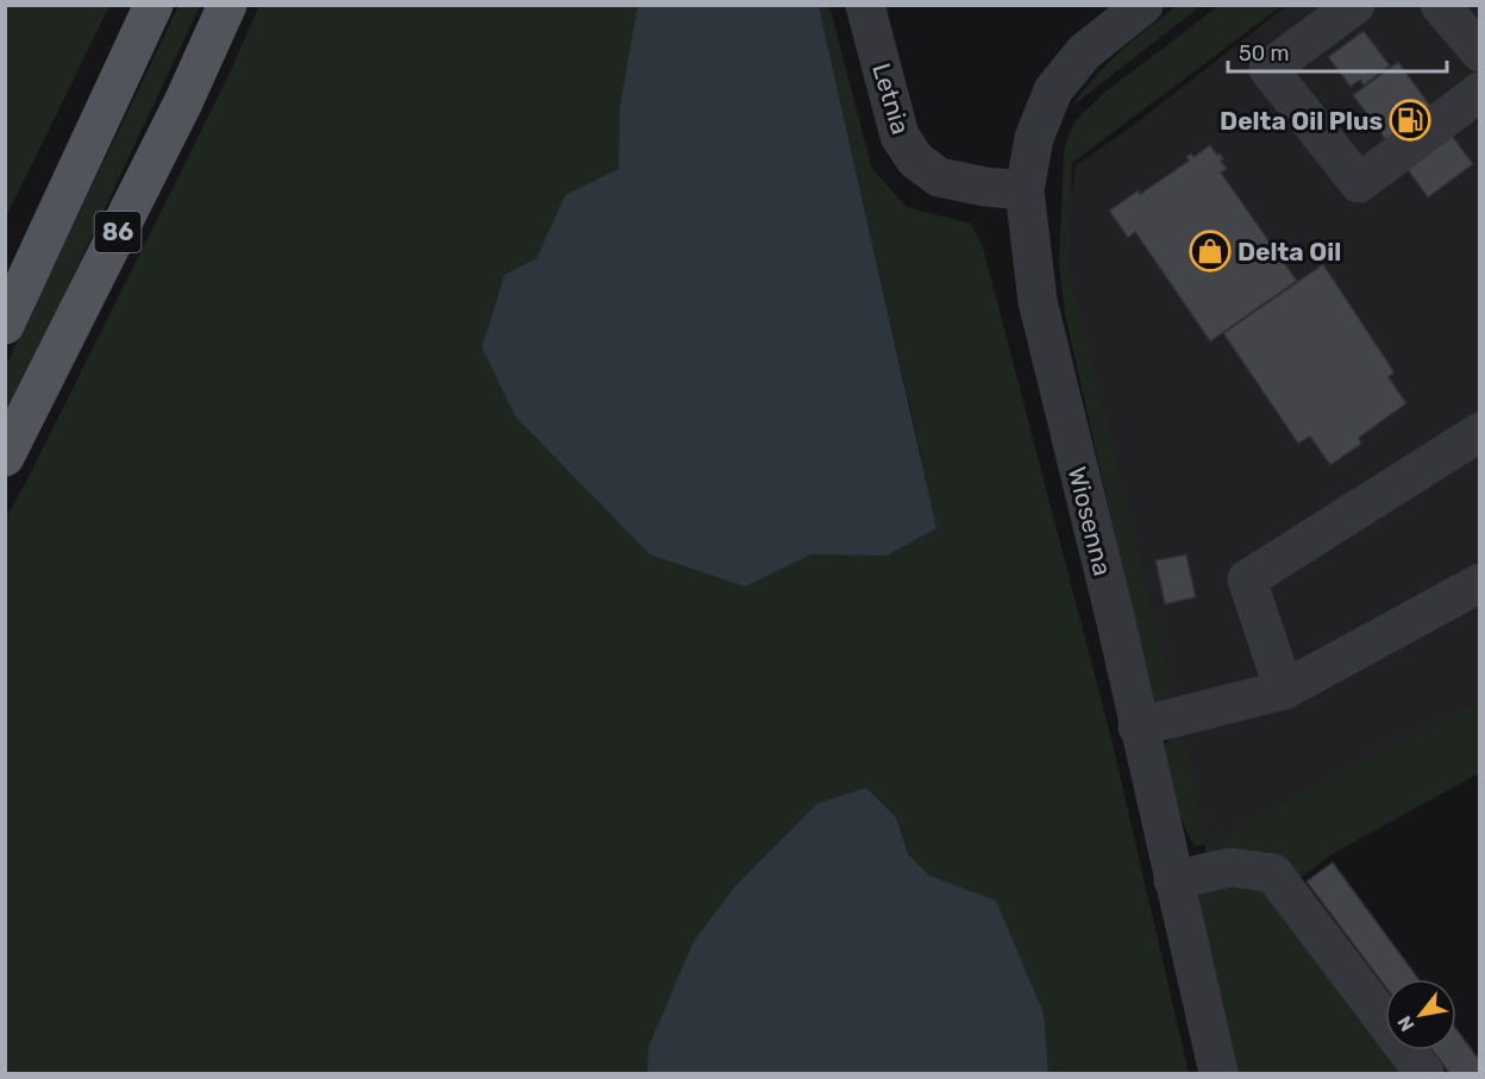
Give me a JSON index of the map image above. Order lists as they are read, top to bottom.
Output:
{
  "streets": {
    "main road": ["86"],
    "street": ["Letnia", "Wiosenna"]
  },
  "crossings": [
    ["Letnia", "Wiosenna"]
  ],
  "places": {
    "fuel station": ["Delta Oil Plus"],
    "shop": ["Delta Oil"]
  },
  "scale_bar": "50 m",
  "north": "bottom left"
}
